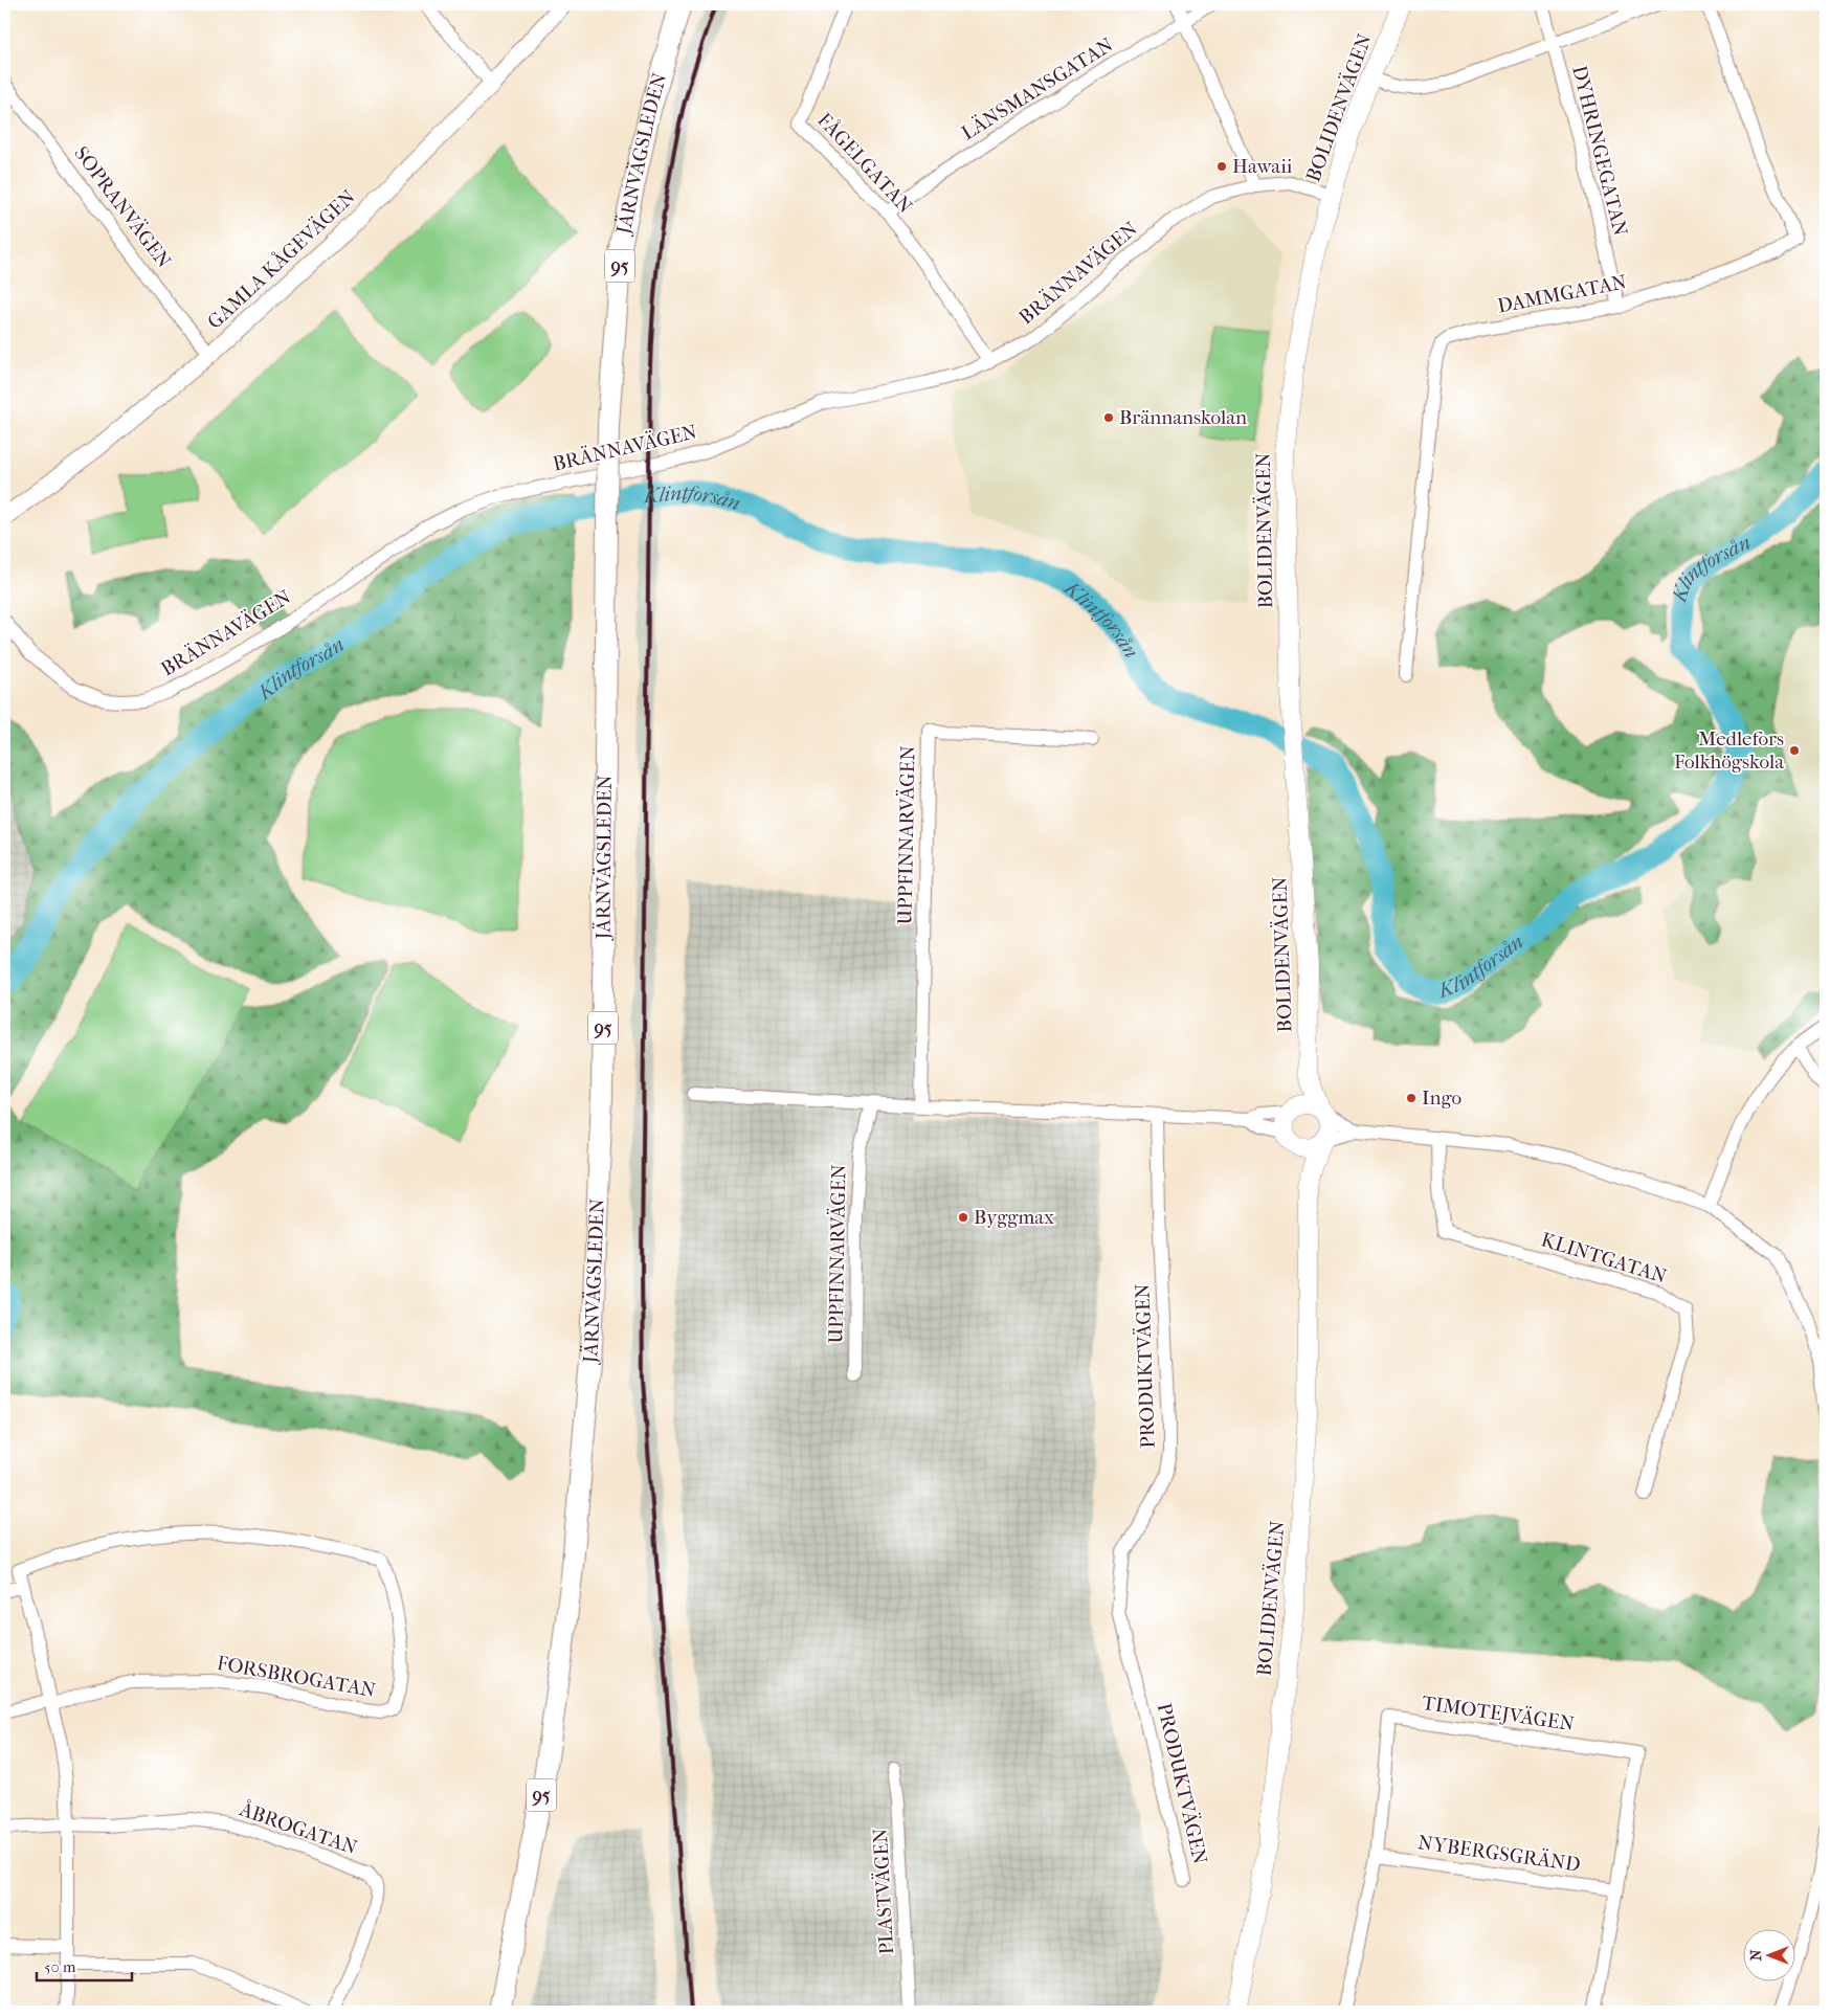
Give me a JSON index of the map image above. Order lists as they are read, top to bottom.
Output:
{
  "streets": {
    "main road": ["BOLIDENVÄGEN", "JÄRNVÄGSLEDEN", "95"],
    "street": [
      "LÄNSMANSGATAN",
      "DYHRINGEGATAN",
      "FÅGELGATAN",
      "SOPRANVÄGEN",
      "GAMLA KÅGEVÄGEN",
      "BRÄNNAVÄGEN",
      "DAMMGATAN",
      "UPPFINNARVÄGEN",
      "KLINTGATAN",
      "PRODUKTVÄGEN",
      "FORSBROGATAN",
      "TIMOTEJVÄGEN",
      "ÅBROGATAN",
      "NYBERGSGRÄND",
      "PLASTVÄGEN"
    ]
  },
  "crossings": [
    ["LÄNSMANSGATAN", "FÅGELGATAN"],
    ["BOLIDENVÄGEN", "BRÄNNAVÄGEN"],
    ["DYHRINGEGATAN", "DAMMGATAN"],
    ["FÅGELGATAN", "BRÄNNAVÄGEN"],
    ["SOPRANVÄGEN", "GAMLA KÅGEVÄGEN"],
    ["TIMOTEJVÄGEN", "NYBERGSGRÄND"]
  ],
  "water": ["Klintforsån"],
  "places": [
    "Hawaii",
    "Brännanskolan",
    "Medlefors Folkhögskola",
    "Ingo",
    "Byggmax"
  ],
  "scale_bar": "50 m",
  "north": "left"
}
